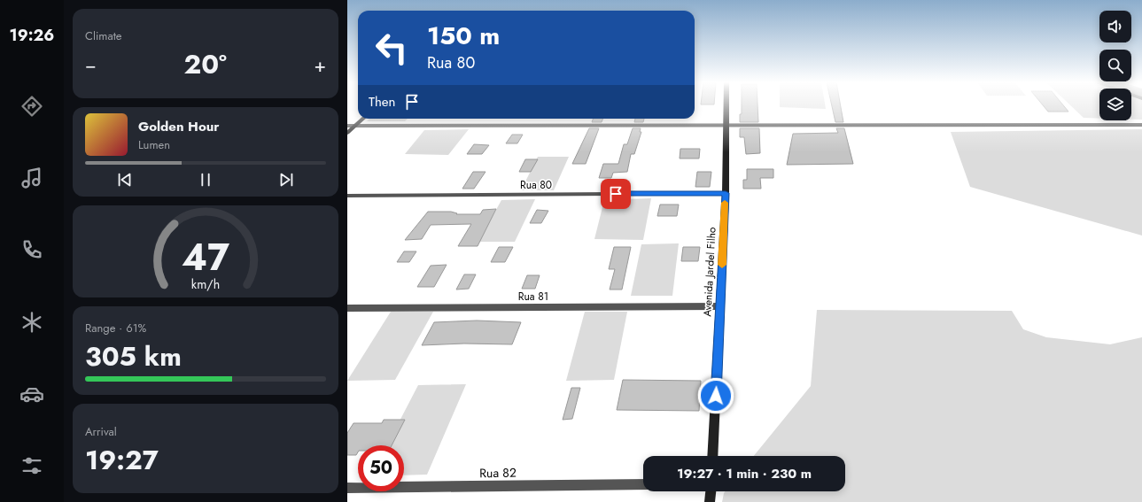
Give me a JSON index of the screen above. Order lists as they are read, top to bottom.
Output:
{
  "streets": {
    "main road": ["Avenida Jardel Filho"],
    "street": ["Rua 80", "Rua 81", "Rua 82"]
  },
  "crossings": [
    ["Rua 80", "Avenida Jardel Filho"],
    ["Avenida Jardel Filho", "Rua 81"]
  ],
  "page": {
    "tabs": "19:26",
    "tile": [
      "Climate",
      ["Range · 61%", "305 km"],
      ["Arrival", "19:27"]
    ],
    "turn": ["150 m", "Rua 80"],
    "heat": ["−", "20°", "+"],
    "then": "Then",
    "song": ["Golden Hour", "Lumen"],
    "limit": "50",
    "trip": "19:27 · 1 min · 230 m",
    "gauge": ["47", "km/h"]
  }
}
